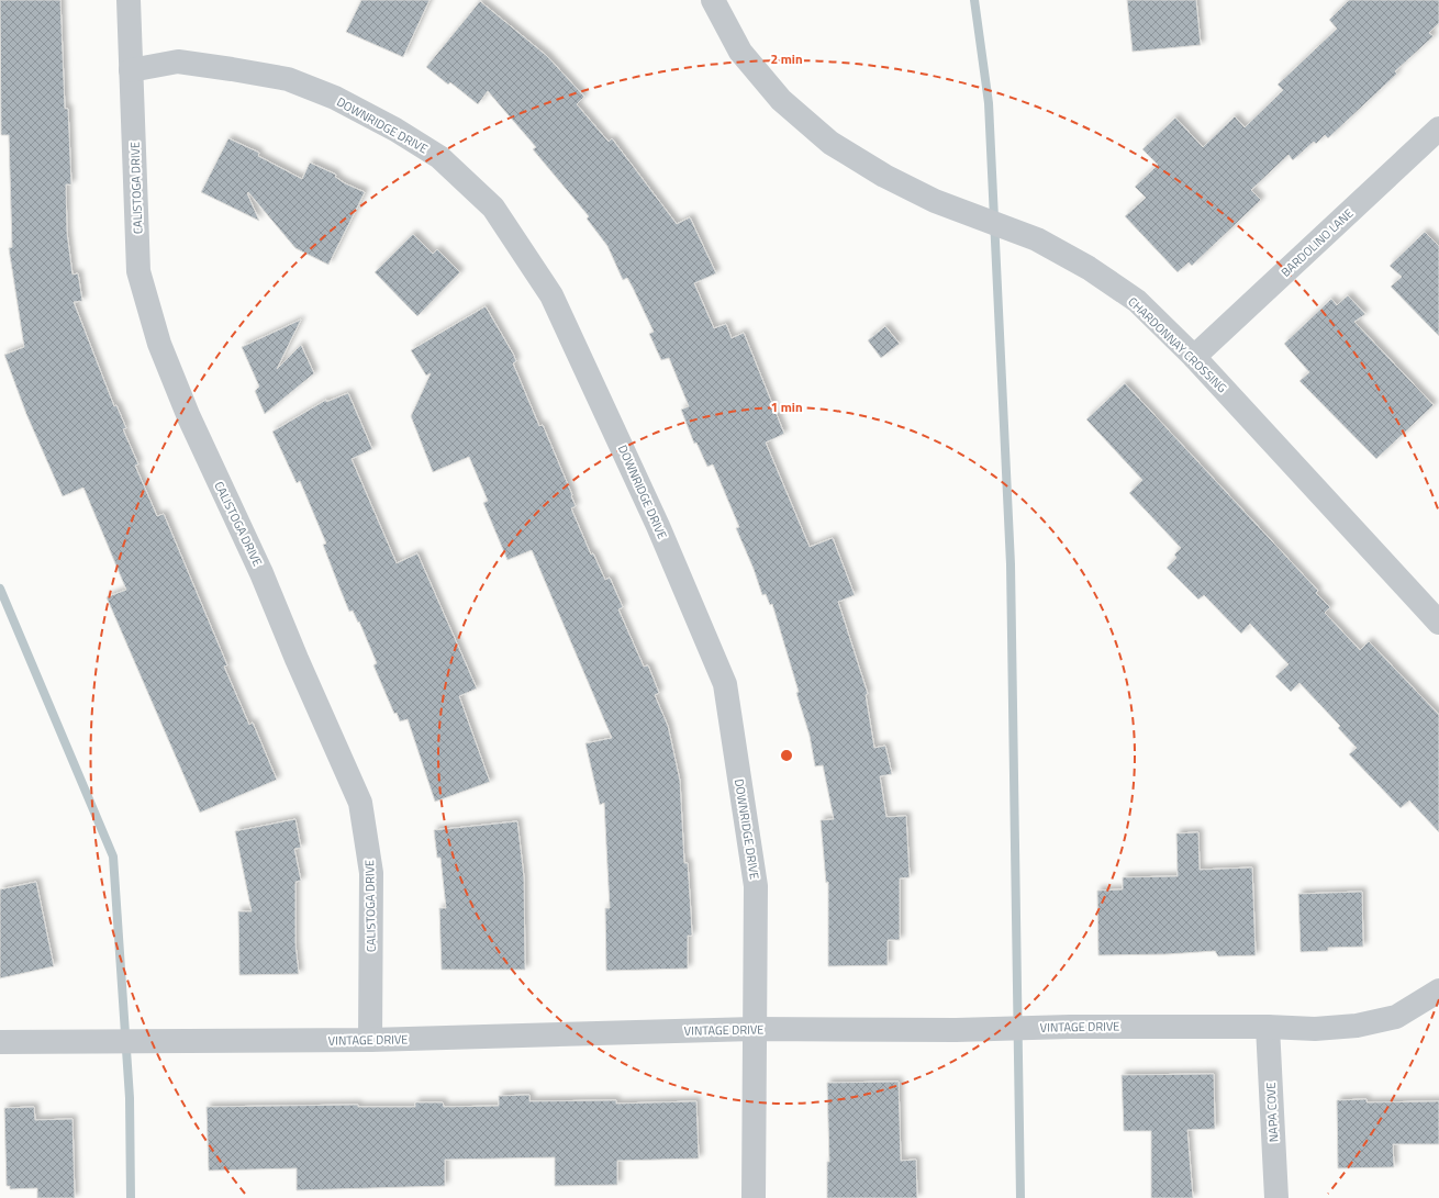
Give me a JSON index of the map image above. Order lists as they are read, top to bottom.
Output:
{
  "streets": {
    "street": [
      "DOWNRIDGE DRIVE",
      "CALISTOGA DRIVE",
      "BARDOLINO LANE",
      "CHARDONNAY CROSSING",
      "VINTAGE DRIVE",
      "NAPA COVE"
    ]
  },
  "crossings": [
    ["DOWNRIDGE DRIVE", "CALISTOGA DRIVE"],
    ["DOWNRIDGE DRIVE", "VINTAGE DRIVE"],
    ["CALISTOGA DRIVE", "VINTAGE DRIVE"],
    ["BARDOLINO LANE", "CHARDONNAY CROSSING"],
    ["VINTAGE DRIVE", "NAPA COVE"]
  ],
  "rings": ["2 min", "1 min"]
}
